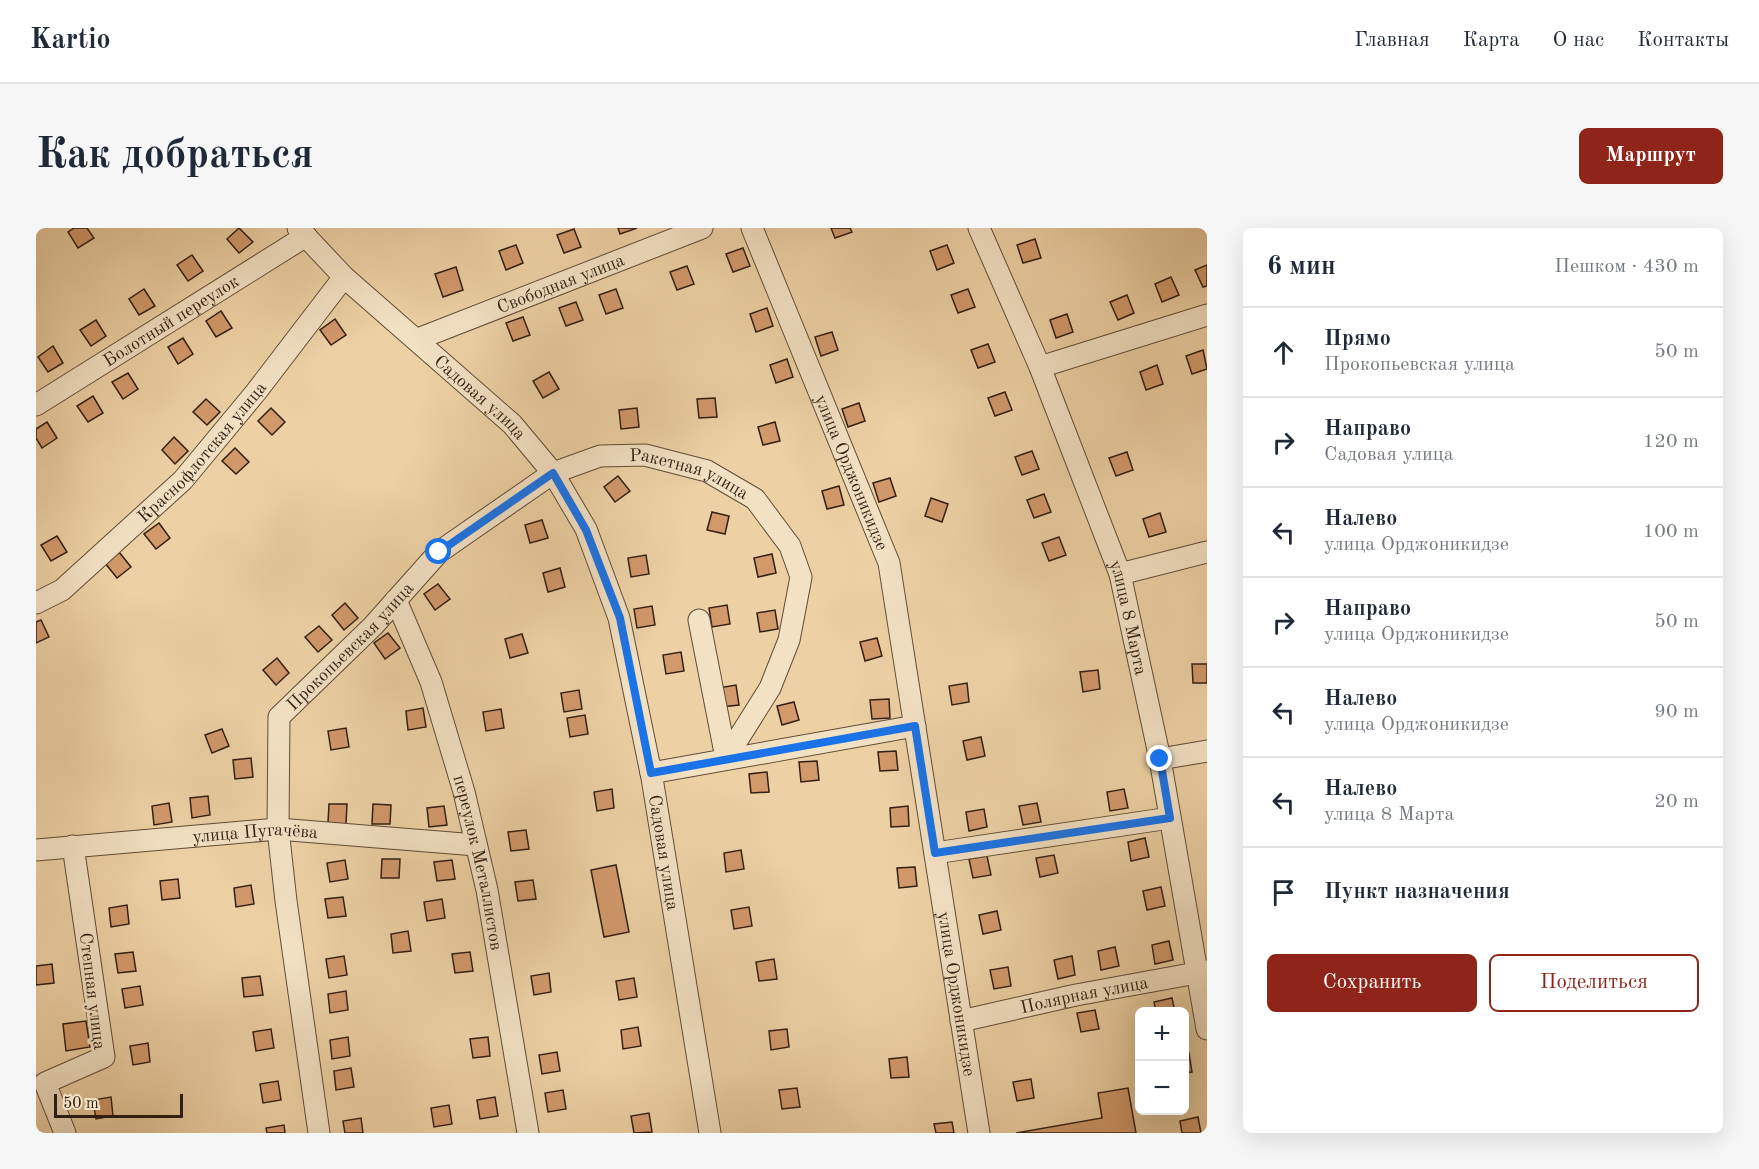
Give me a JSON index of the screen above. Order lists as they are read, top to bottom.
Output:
{
  "streets": {
    "street": [
      "Свободная улица",
      "Болотный переулок",
      "Садовая улица",
      "Краснофлотская улица",
      "улица Орджоникидзе",
      "Ракетная улица",
      "улица 8 Марта",
      "Прокопьевская улица",
      "улица Пугачёва",
      "переулок Металлистов",
      "Степная улица",
      "Полярная улица"
    ]
  },
  "crossings": [
    ["Свободная улица", "Садовая улица"],
    ["Болотный переулок", "Садовая улица"],
    ["Садовая улица", "Краснофлотская улица"],
    ["Садовая улица", "Ракетная улица"],
    ["Садовая улица", "Прокопьевская улица"],
    ["улица Орджоникидзе", "Полярная улица"],
    ["Ракетная улица", "Прокопьевская улица"],
    ["улица 8 Марта", "Полярная улица"],
    ["Прокопьевская улица", "улица Пугачёва"],
    ["Прокопьевская улица", "переулок Металлистов"],
    ["улица Пугачёва", "переулок Металлистов"],
    ["улица Пугачёва", "Степная улица"]
  ],
  "scale_bar": "50 m",
  "page": {
    "header": "Kartio",
    "nav": [
      "Главная",
      "Карта",
      "О нас",
      "Контакты"
    ],
    "buttons": [
      "Маршрут",
      ["Сохранить", "Поделиться"]
    ],
    "title": "Как добраться",
    "heading": ["6 мин", "Пешком · 430 m"],
    "list": [
      ["Прямо", "Прокопьевская улица", "50 m"],
      ["Направо", "Садовая улица", "120 m"],
      ["Налево", "улица Орджоникидзе", "100 m"],
      ["Направо", "улица Орджоникидзе", "50 m"],
      ["Налево", "улица Орджоникидзе", "90 m"],
      ["Налево", "улица 8 Марта", "20 m"],
      "Пункт назначения"
    ],
    "map_buttons": ["+", "−"],
    "scale": "50 m"
  }
}
